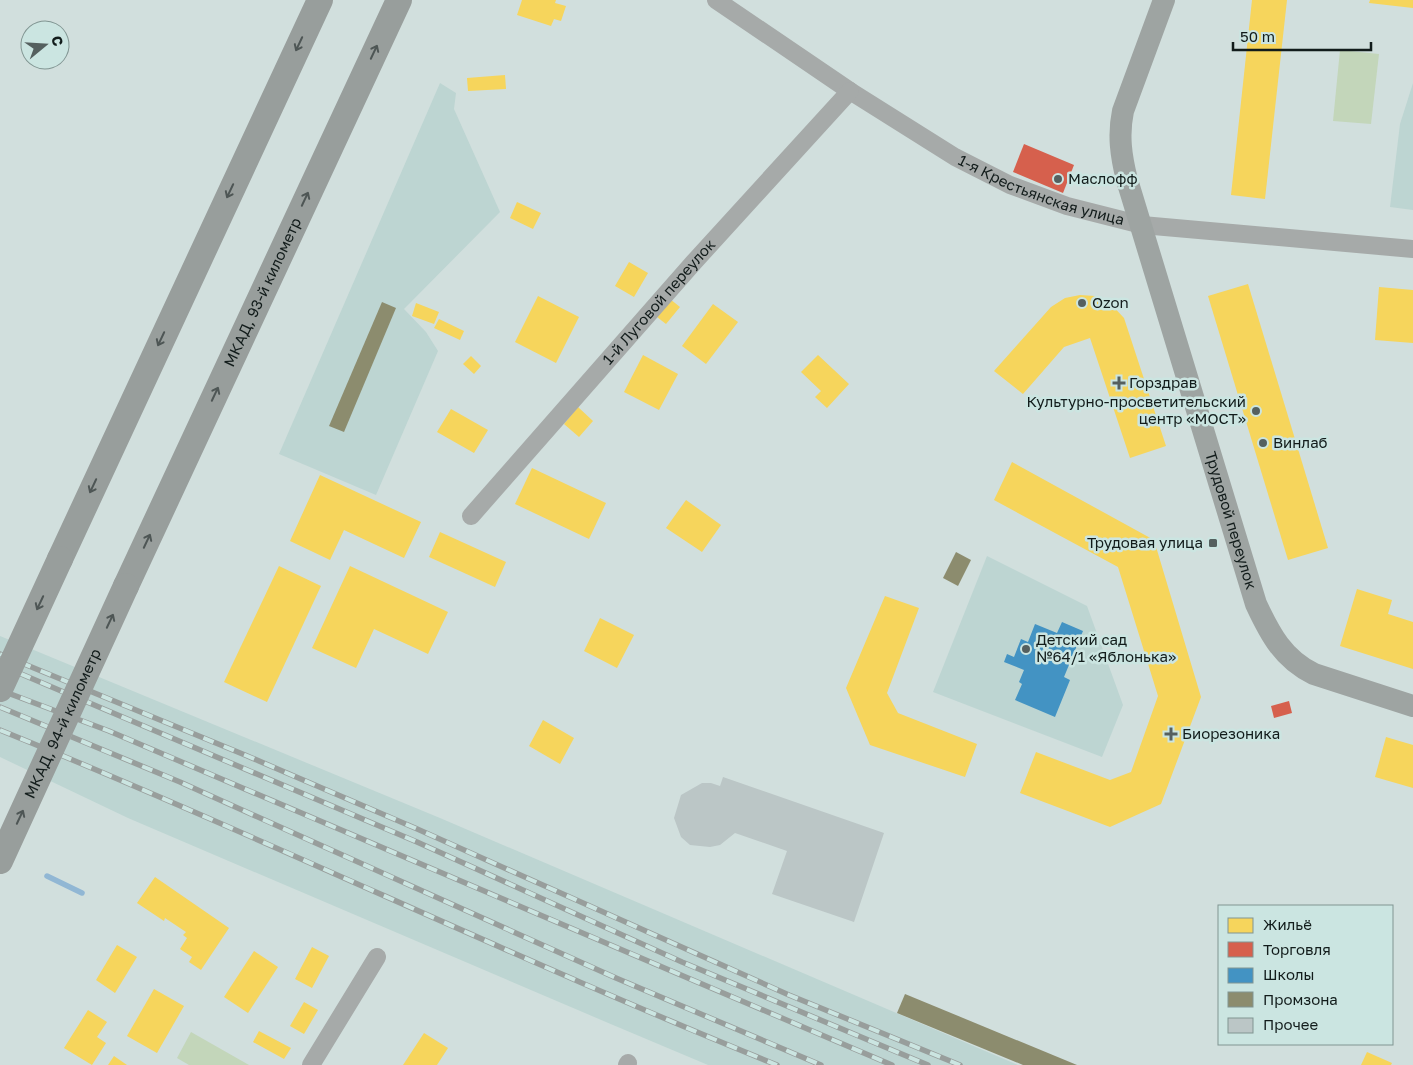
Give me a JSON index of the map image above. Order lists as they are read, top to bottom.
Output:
{
  "streets": {
    "highway": ["МКАД, 93-й километр", "МКАД, 94-й километр"],
    "main road": ["Трудовой переулок"],
    "street": ["1-я Крестьянская улица", "1-й Луговой переулок"]
  },
  "crossings": [
    ["1-я Крестьянская улица", "1-й Луговой переулок"],
    ["1-я Крестьянская улица", "Трудовой переулок"],
    ["МКАД, 93-й километр", "МКАД, 94-й километр"]
  ],
  "places": {
    "other": [
      "Маслофф",
      "Ozon",
      "Культурно-просветительский центр «МОСТ»",
      "Винлаб",
      "Детский сад №64/1 «Яблонька»"
    ],
    "health": ["Горздрав", "Биорезоника"],
    "transit": ["Трудовая улица"]
  },
  "legend": [
    "Жильё",
    "Торговля",
    "Школы",
    "Промзона",
    "Прочее"
  ],
  "scale_bar": "50 m",
  "north": "right"
}
